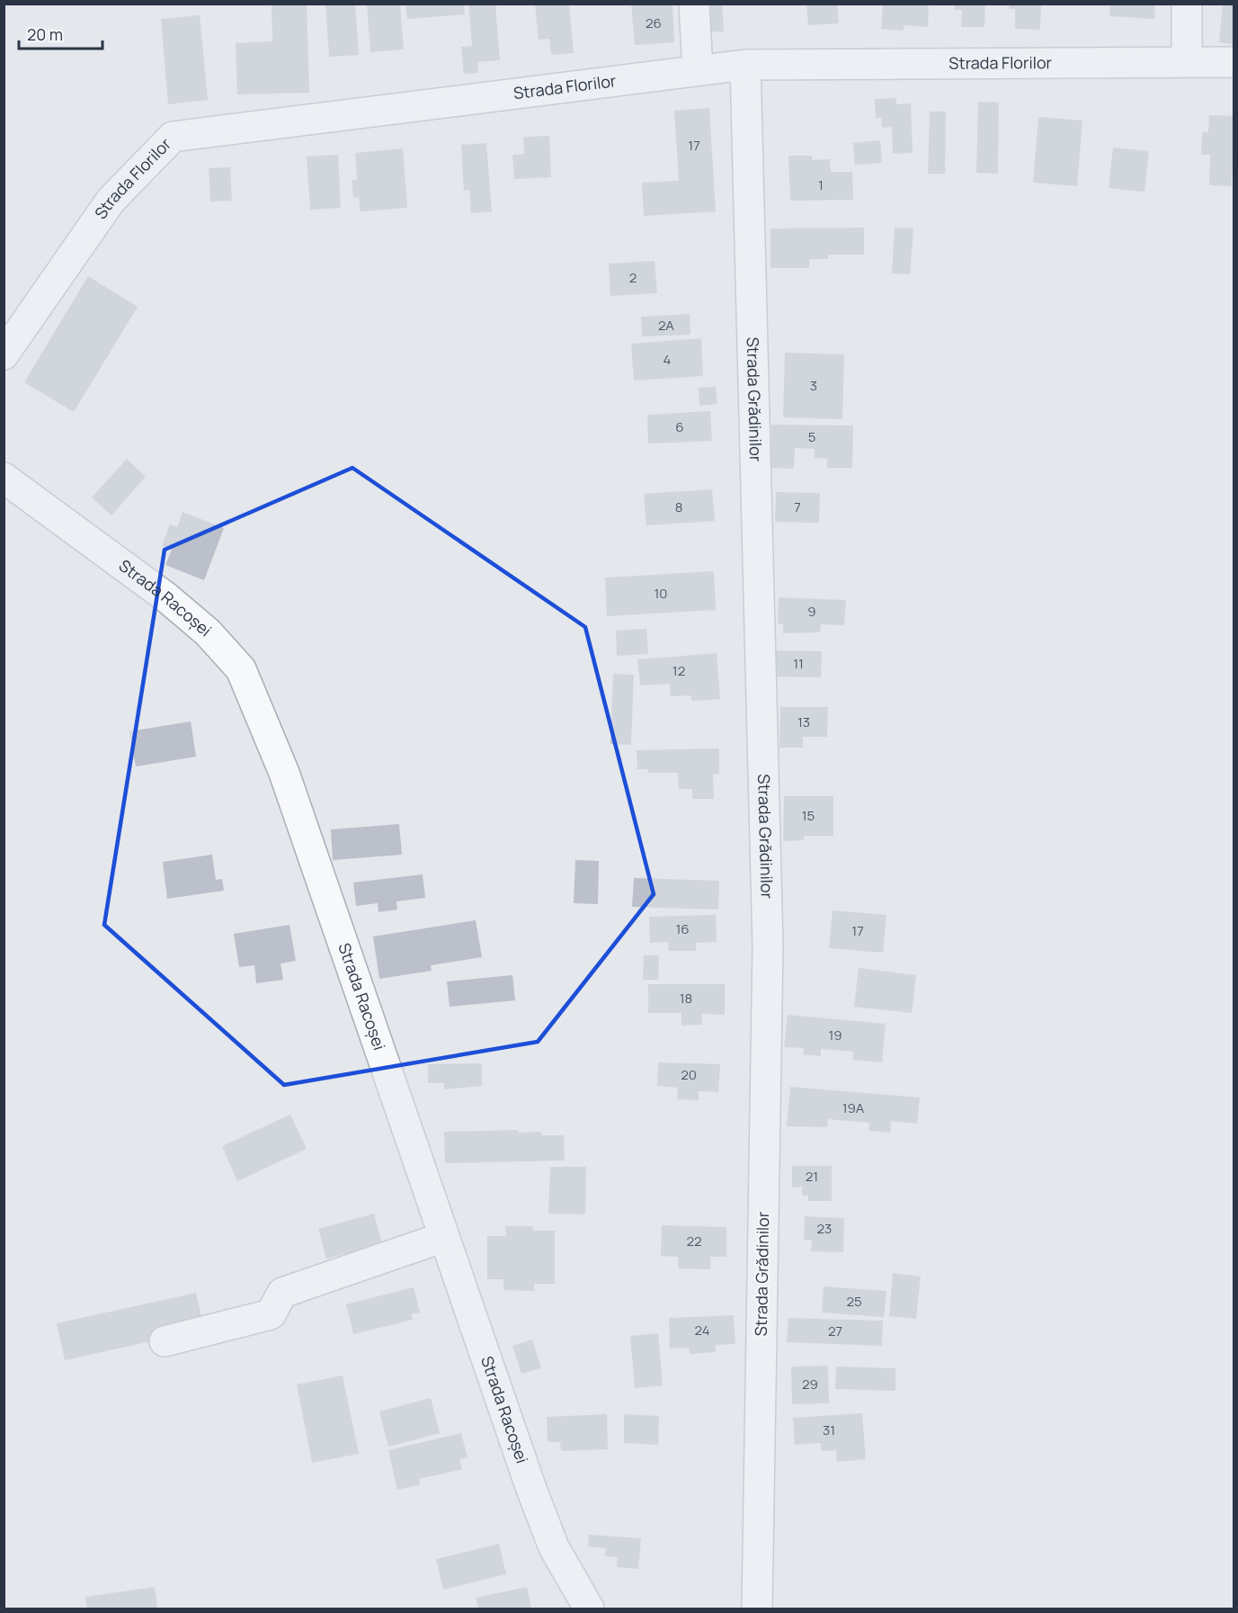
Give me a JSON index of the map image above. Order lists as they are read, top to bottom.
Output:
{
  "streets": {
    "street": ["Strada Florilor", "Strada Grădinilor", "Strada Racoșei"]
  },
  "crossings": [
    ["Strada Florilor", "Strada Grădinilor"]
  ],
  "house_numbers": [
    "26",
    "17",
    "1",
    "2",
    "2A",
    "4",
    "3",
    "6",
    "5",
    "8",
    "7",
    "10",
    "9",
    "11",
    "12",
    "13",
    "15",
    "16",
    "17",
    "18",
    "19",
    "20",
    "19A",
    "21",
    "23",
    "22",
    "25",
    "24",
    "27",
    "29",
    "31"
  ],
  "scale_bar": "20 m"
}
